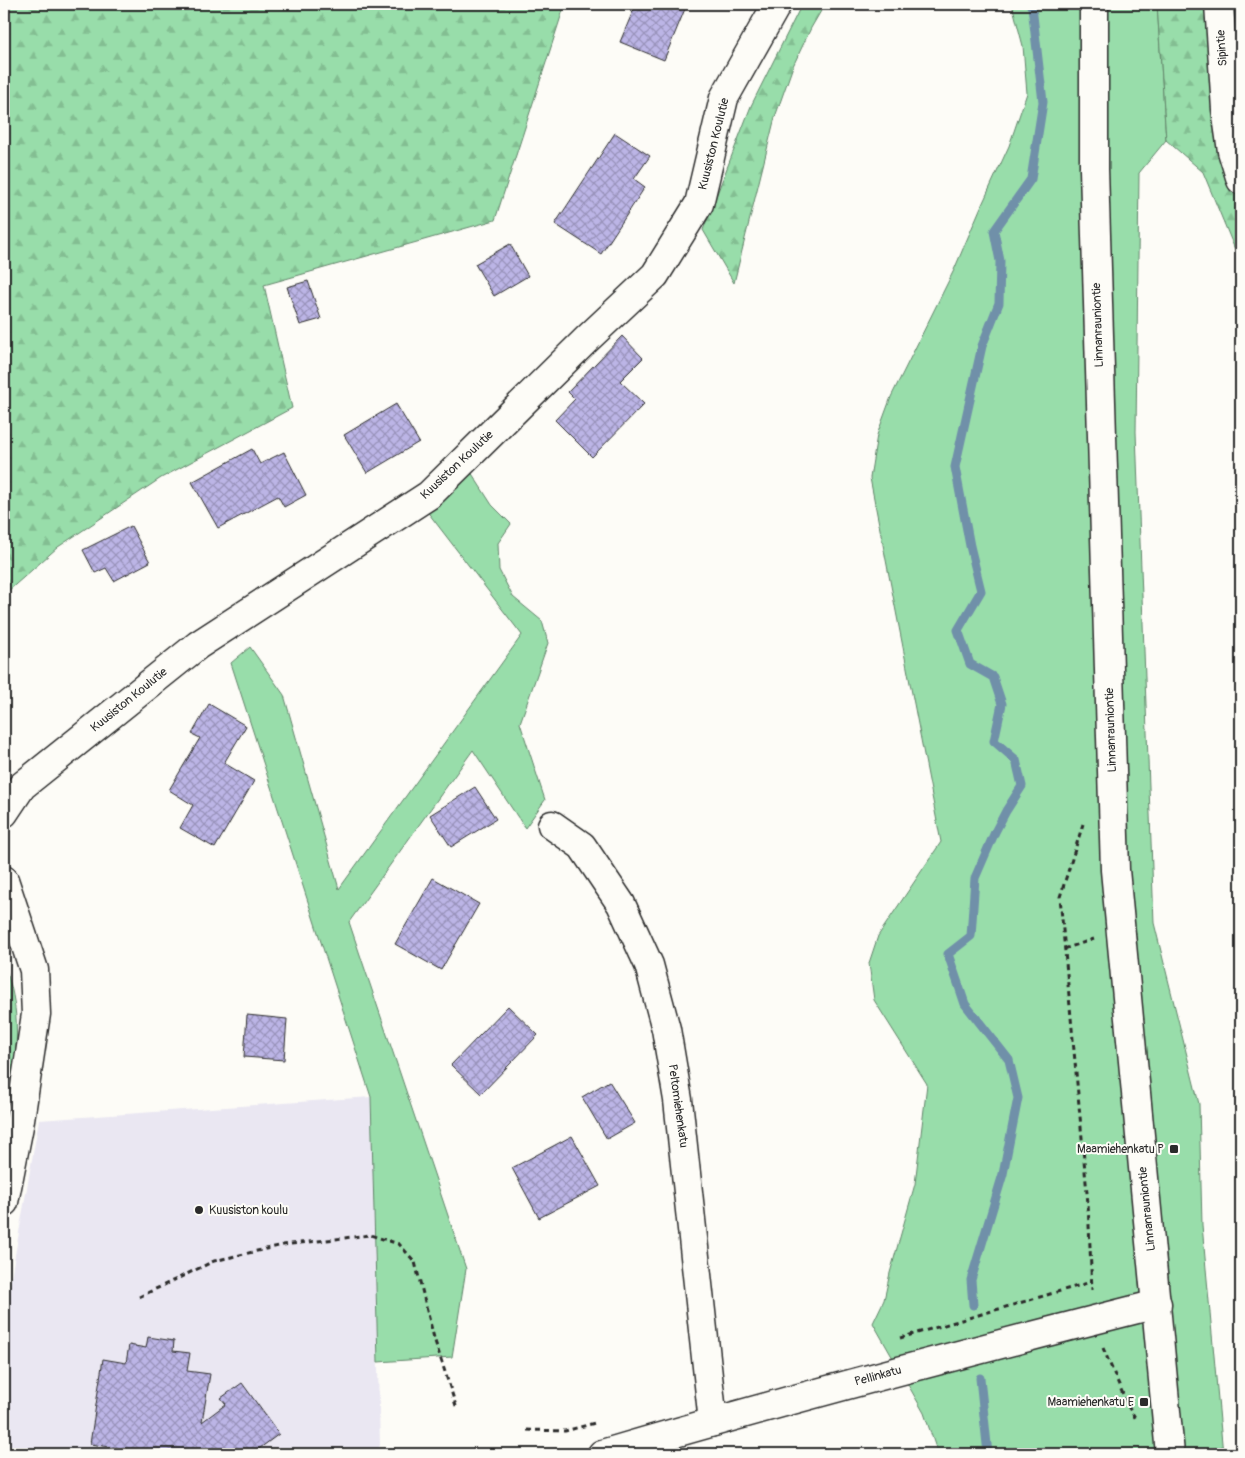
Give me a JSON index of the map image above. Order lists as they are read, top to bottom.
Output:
{
  "streets": {
    "street": [
      "Sipintie",
      "Kuusiston Koulutie",
      "Linnanrauniontie",
      "Peltomiehenkatu",
      "Pellinkatu"
    ]
  },
  "crossings": [
    ["Linnanrauniontie", "Pellinkatu"],
    ["Peltomiehenkatu", "Pellinkatu"]
  ],
  "places": {
    "transit": ["Maamiehenkatu P", "Maamiehenkatu E"],
    "other": ["Kuusiston koulu"]
  }
}
